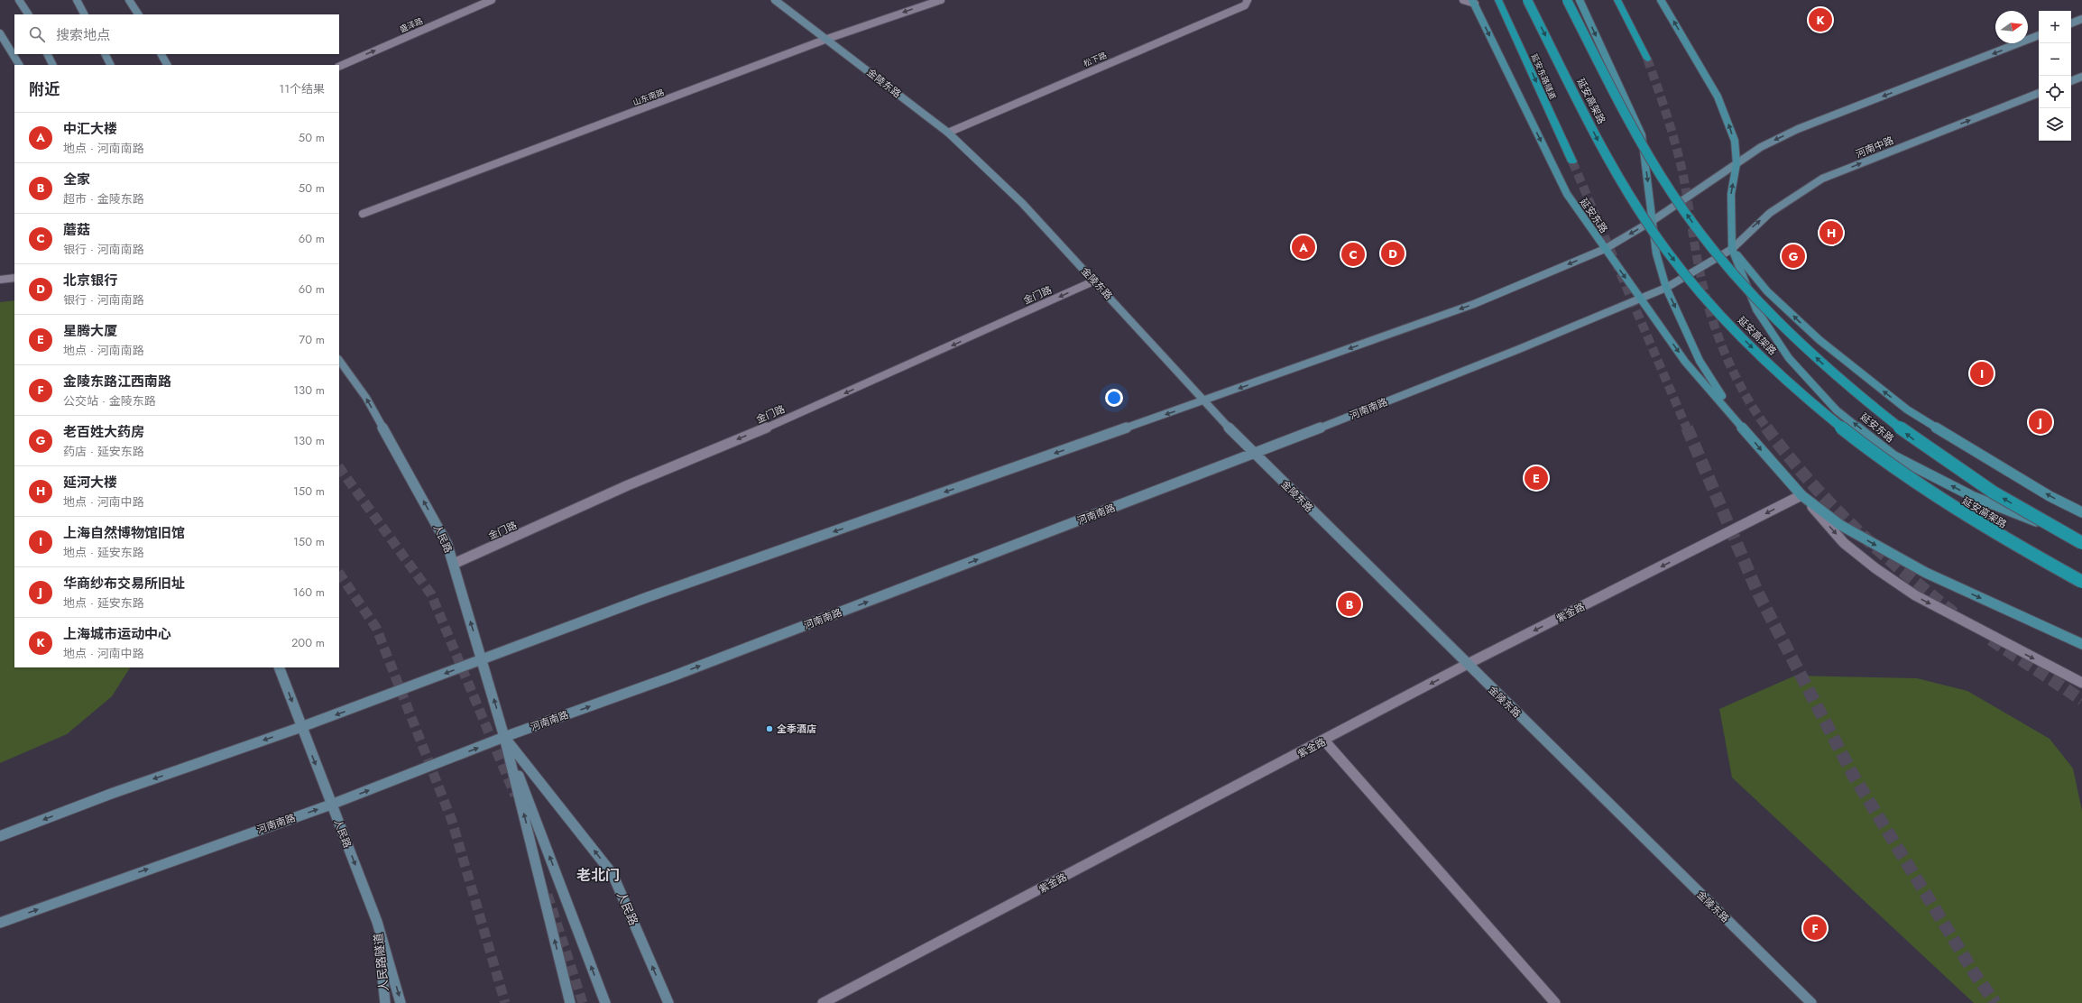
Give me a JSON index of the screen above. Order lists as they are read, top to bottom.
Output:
{
  "streets": {
    "highway": ["延安东路隧道", "延安高架路"],
    "main road": [
      "金陵东路",
      "河南中路",
      "延安东路",
      "河南南路",
      "人民路",
      "人民路隧道"
    ],
    "street": [
      "盛泽路",
      "松下路",
      "山东南路",
      "金门路",
      "紫金路"
    ]
  },
  "crossings": [
    ["松下路", "金陵东路"],
    ["金陵东路", "山东南路"],
    ["金陵东路", "金门路"],
    ["金陵东路", "河南南路"],
    ["金陵东路", "紫金路"],
    ["河南中路", "延安东路"],
    ["河南中路", "河南南路"],
    ["延安东路", "河南南路"],
    ["延安东路", "紫金路"],
    ["金门路", "人民路"],
    ["河南南路", "人民路"],
    ["人民路", "人民路隧道"]
  ],
  "one_way": ["盛泽路", "金门路", "紫金路"],
  "districts": ["老北门"],
  "places": ["全季酒店"],
  "north": "right",
  "page": {
    "pins": [
      "K",
      "H",
      "A",
      "D",
      "C",
      "G",
      "I",
      "J",
      "E",
      "B",
      "F"
    ],
    "map_buttons": ["+", "−"],
    "search": "搜索地点",
    "heading": ["附近", "11个结果"],
    "list": [
      {
        "mark": "A",
        "name": "中汇大楼",
        "note": "地点 · 河南南路",
        "value": "50 m"
      },
      {
        "mark": "B",
        "name": "全家",
        "note": "超市 · 金陵东路",
        "value": "50 m"
      },
      {
        "mark": "C",
        "name": "蘑菇",
        "note": "银行 · 河南南路",
        "value": "60 m"
      },
      {
        "mark": "D",
        "name": "北京银行",
        "note": "银行 · 河南南路",
        "value": "60 m"
      },
      {
        "mark": "E",
        "name": "星腾大厦",
        "note": "地点 · 河南南路",
        "value": "70 m"
      },
      {
        "mark": "F",
        "name": "金陵东路江西南路",
        "note": "公交站 · 金陵东路",
        "value": "130 m"
      },
      {
        "mark": "G",
        "name": "老百姓大药房",
        "note": "药店 · 延安东路",
        "value": "130 m"
      },
      {
        "mark": "H",
        "name": "延河大楼",
        "note": "地点 · 河南中路",
        "value": "150 m"
      },
      {
        "mark": "I",
        "name": "上海自然博物馆旧馆",
        "note": "地点 · 延安东路",
        "value": "150 m"
      },
      {
        "mark": "J",
        "name": "华商纱布交易所旧址",
        "note": "地点 · 延安东路",
        "value": "160 m"
      },
      {
        "mark": "K",
        "name": "上海城市运动中心",
        "note": "地点 · 河南中路",
        "value": "200 m"
      }
    ]
  }
}
